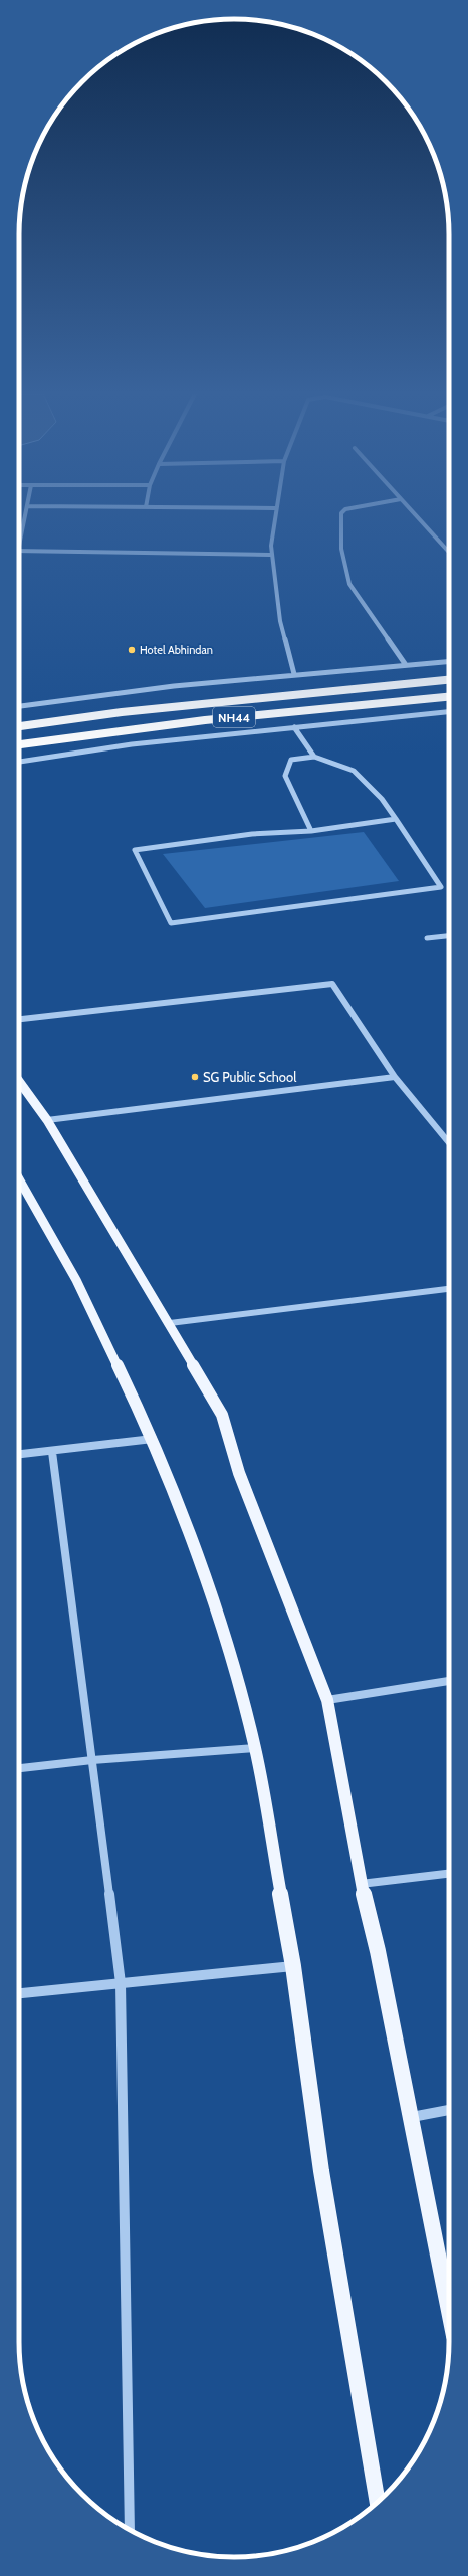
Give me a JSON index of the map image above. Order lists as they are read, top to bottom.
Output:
{
  "streets": {
    "highway": ["NH44"]
  },
  "places": ["Hotel Abhindan", "SG Public School"]
}
